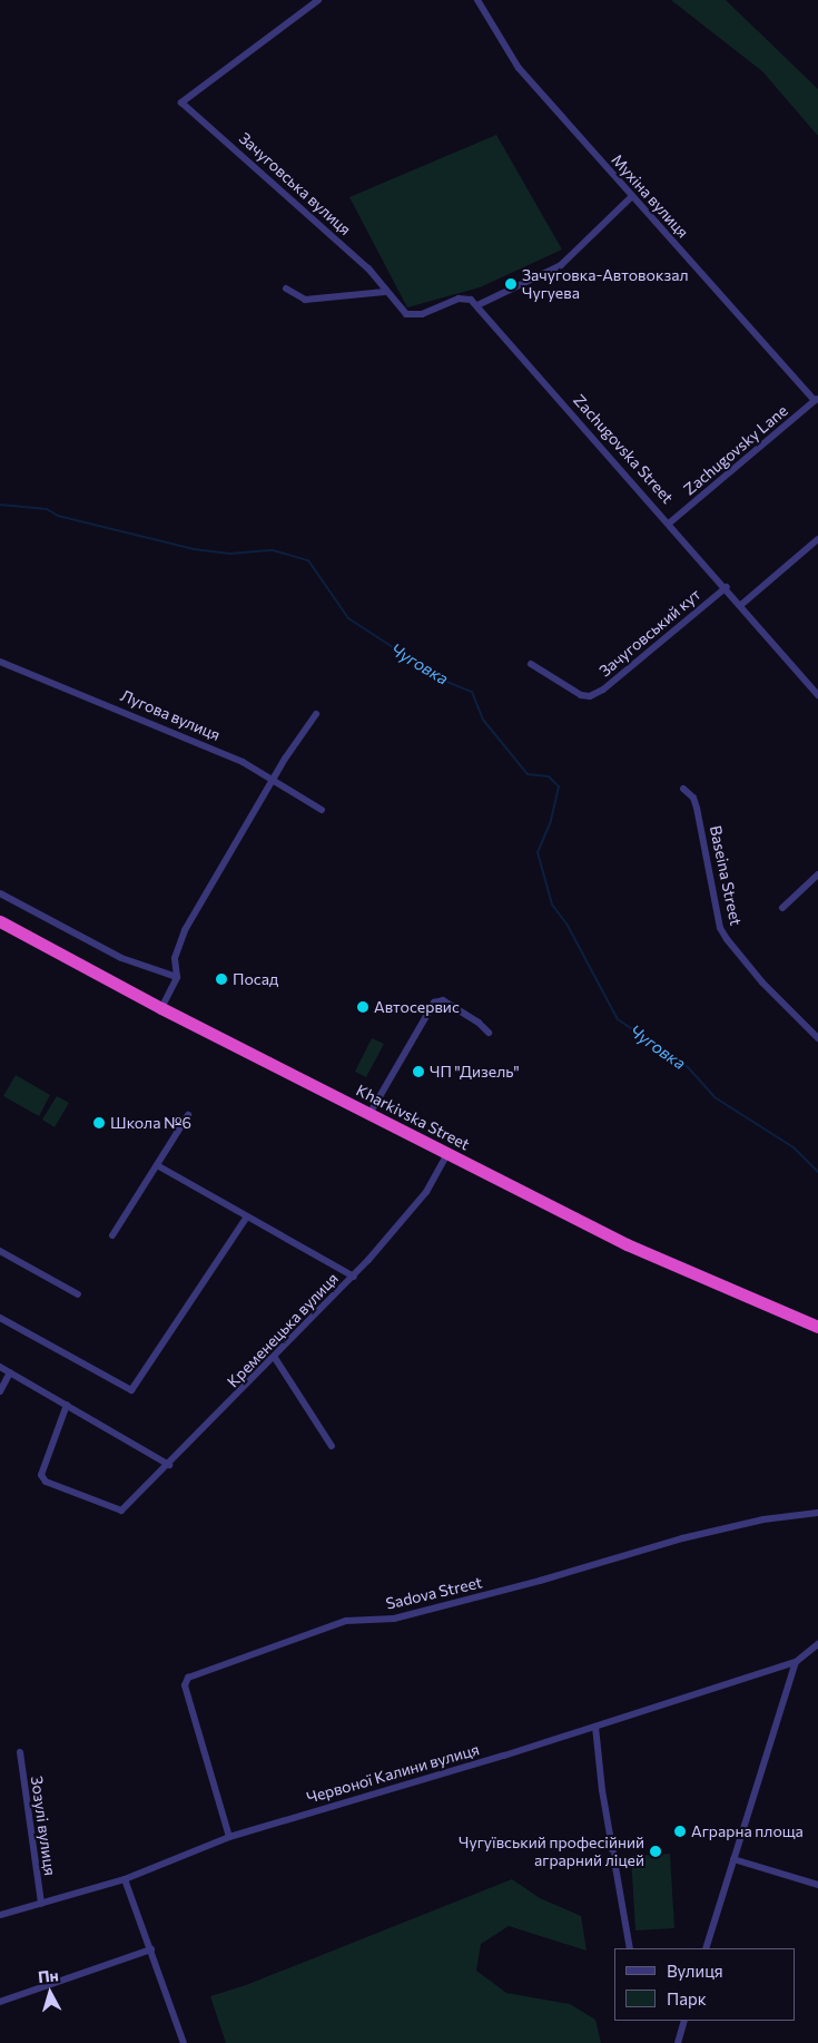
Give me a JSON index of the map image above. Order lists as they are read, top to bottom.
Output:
{
  "streets": {
    "highway": ["Kharkivska Street"],
    "street": [
      "Зачуговська вулиця",
      "Мухіна вулиця",
      "Zachugovska Street",
      "Zachugovsky Lane",
      "Зачуговський кут",
      "Лугова вулиця",
      "Baseina Street",
      "Кременецька вулиця",
      "Sadova Street",
      "Червоної Калини вулиця",
      "Зозулі вулиця"
    ]
  },
  "crossings": [
    ["Мухіна вулиця", "Zachugovsky Lane"],
    ["Zachugovska Street", "Zachugovsky Lane"],
    ["Zachugovska Street", "Зачуговський кут"],
    ["Kharkivska Street", "Кременецька вулиця"],
    ["Sadova Street", "Червоної Калини вулиця"],
    ["Червоної Калини вулиця", "Зозулі вулиця"]
  ],
  "water": ["Чуговка"],
  "places": [
    "Зачуговка-Автовокзал Чугуева",
    "Посад",
    "Автосервис",
    "ЧП \"Дизель\"",
    "Школа №6",
    "Аграрна площа",
    "Чугуївський професійний аграрний ліцей"
  ],
  "legend": ["Вулиця", "Парк"],
  "north": "top"
}
